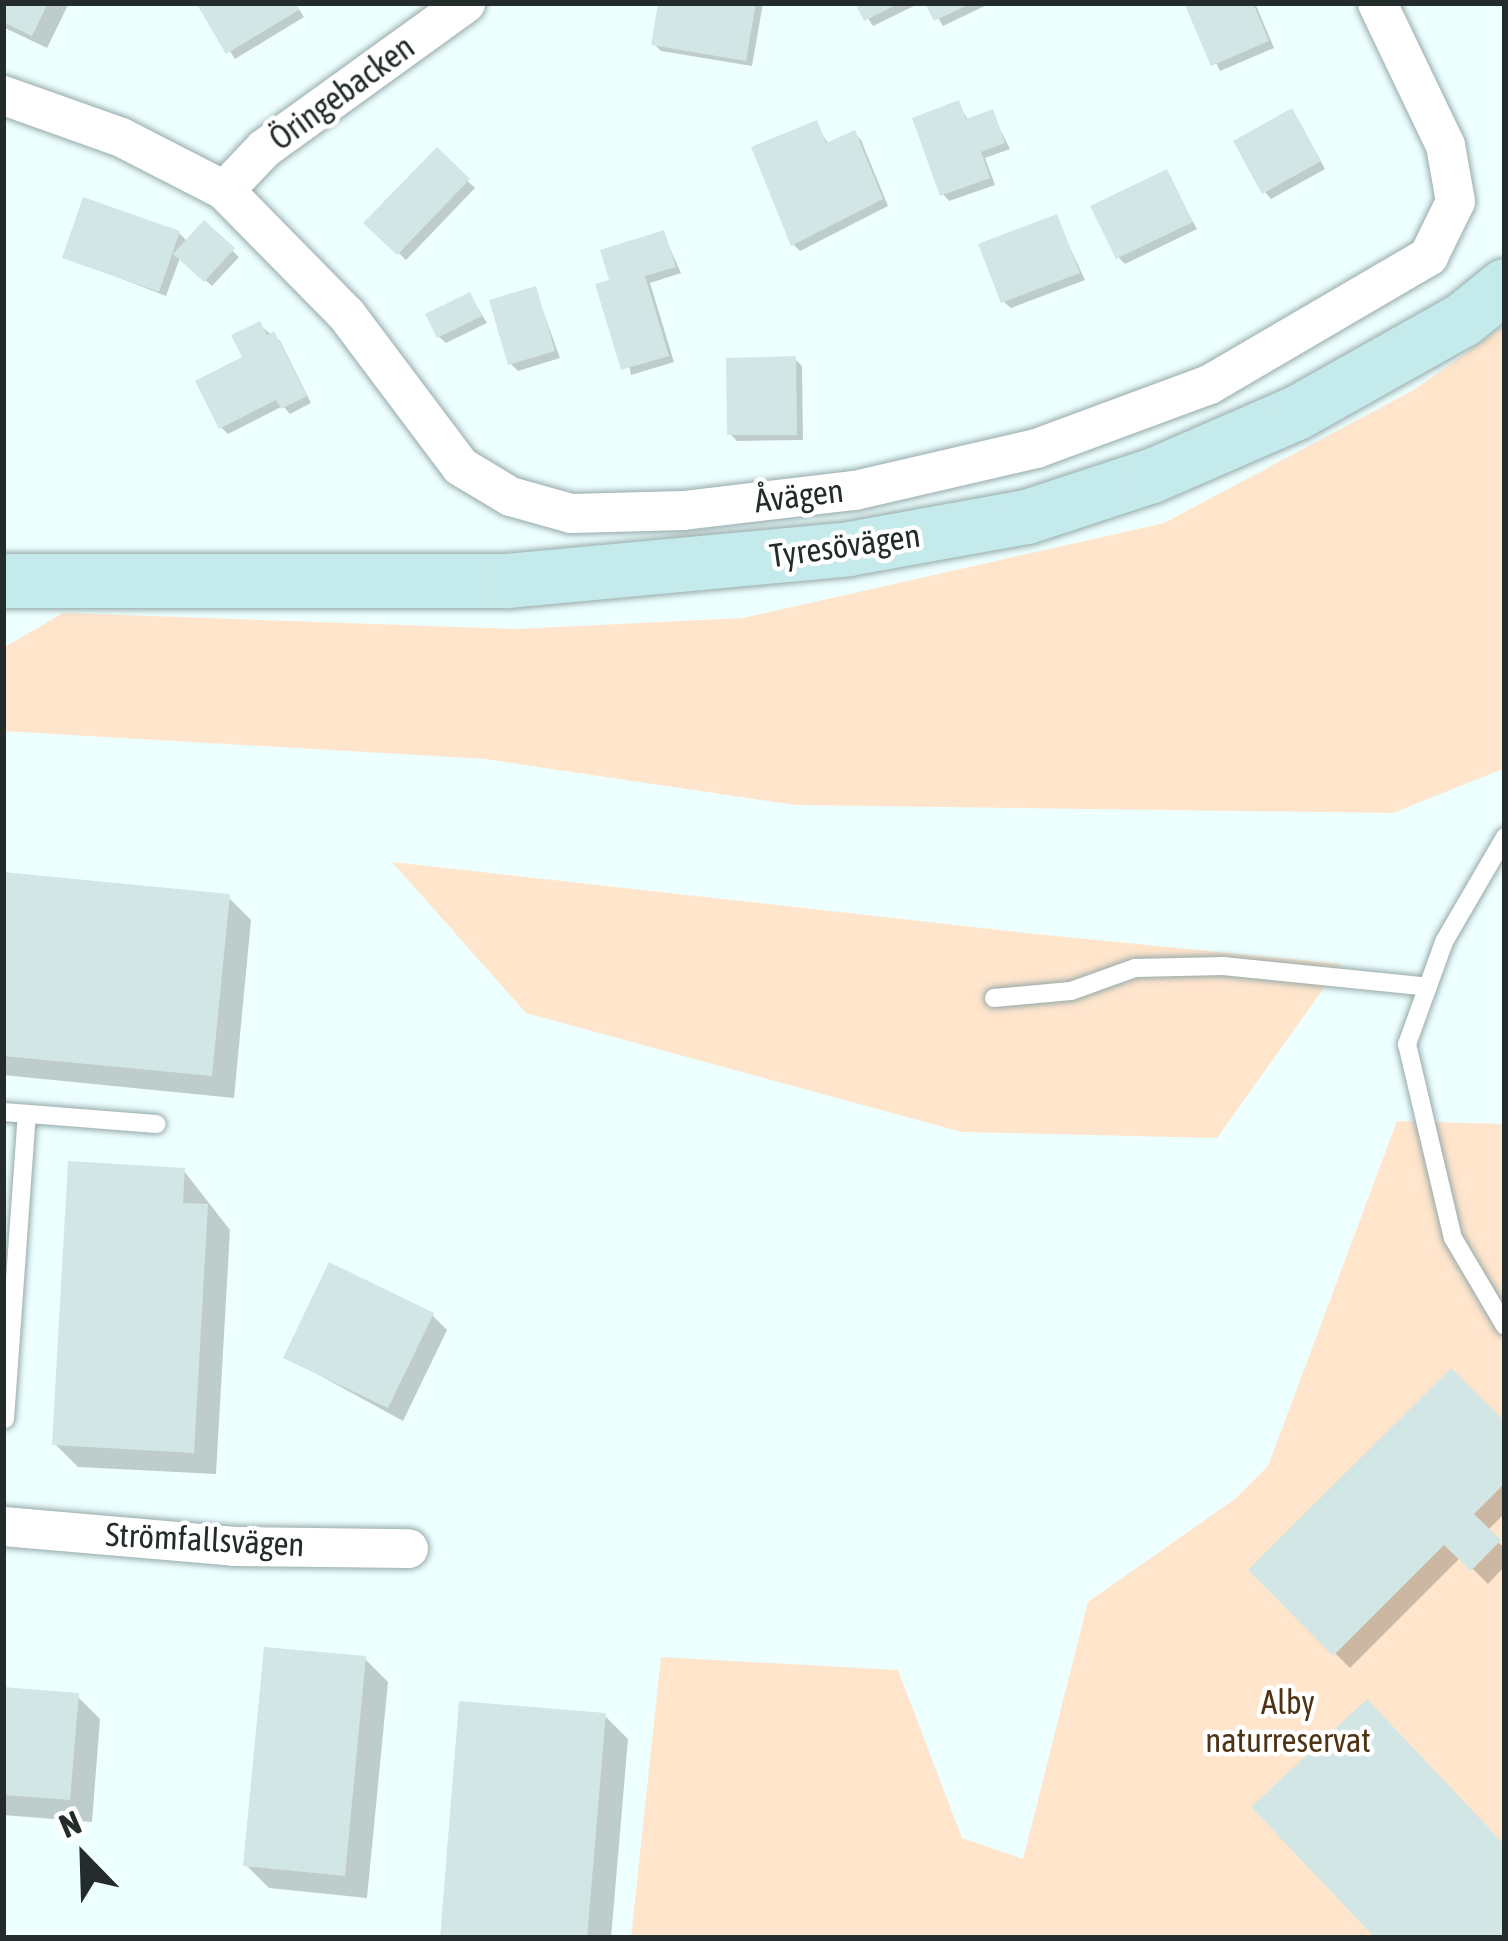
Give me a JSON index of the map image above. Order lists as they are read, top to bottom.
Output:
{
  "streets": {
    "main road": ["Tyresövägen"],
    "street": ["Öringebacken", "Åvägen", "Strömfallsvägen"]
  },
  "crossings": [
    ["Öringebacken", "Åvägen"]
  ],
  "parks": ["Alby naturreservat"],
  "north": "top left"
}
